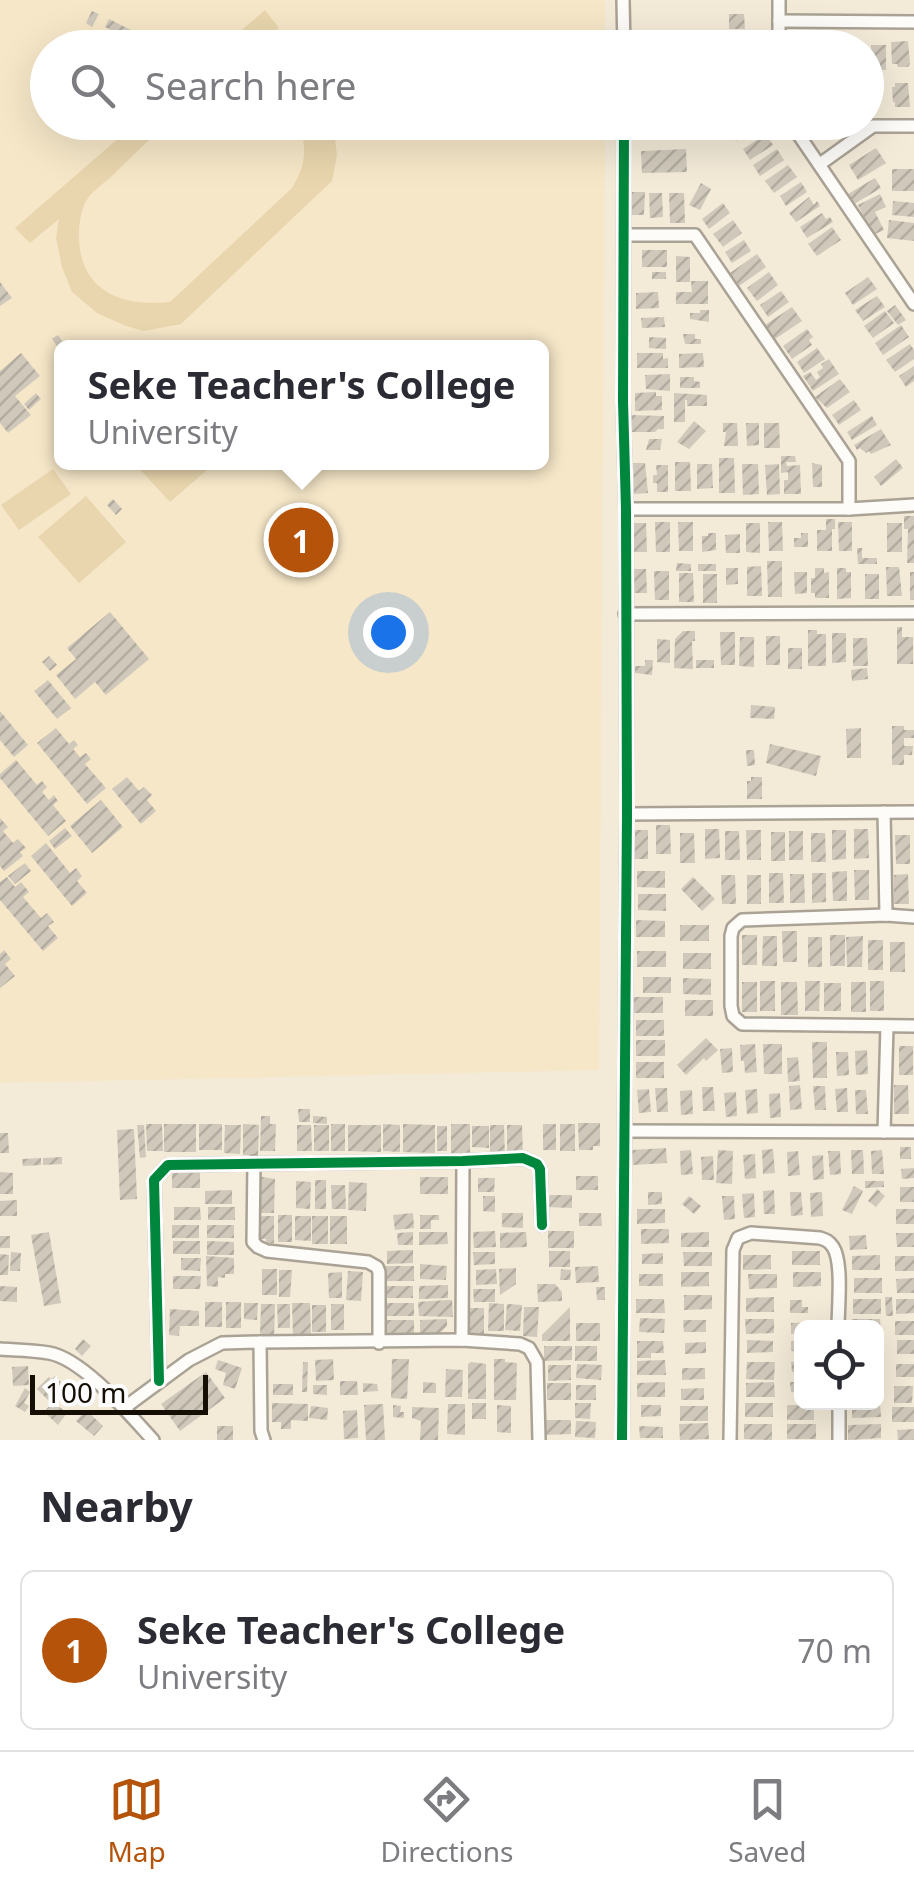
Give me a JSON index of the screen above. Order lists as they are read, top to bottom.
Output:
{
  "scale_bar": "100 m",
  "page": {
    "search": "Search here",
    "popup": ["Seke Teacher's College", "University"],
    "pins": "1",
    "scale": "100 m",
    "heading": "Nearby",
    "list": [
      {
        "mark": "1",
        "name": "Seke Teacher's College",
        "note": "University",
        "value": "70 m"
      }
    ],
    "nav": ["Map", "Directions", "Saved"]
  }
}
